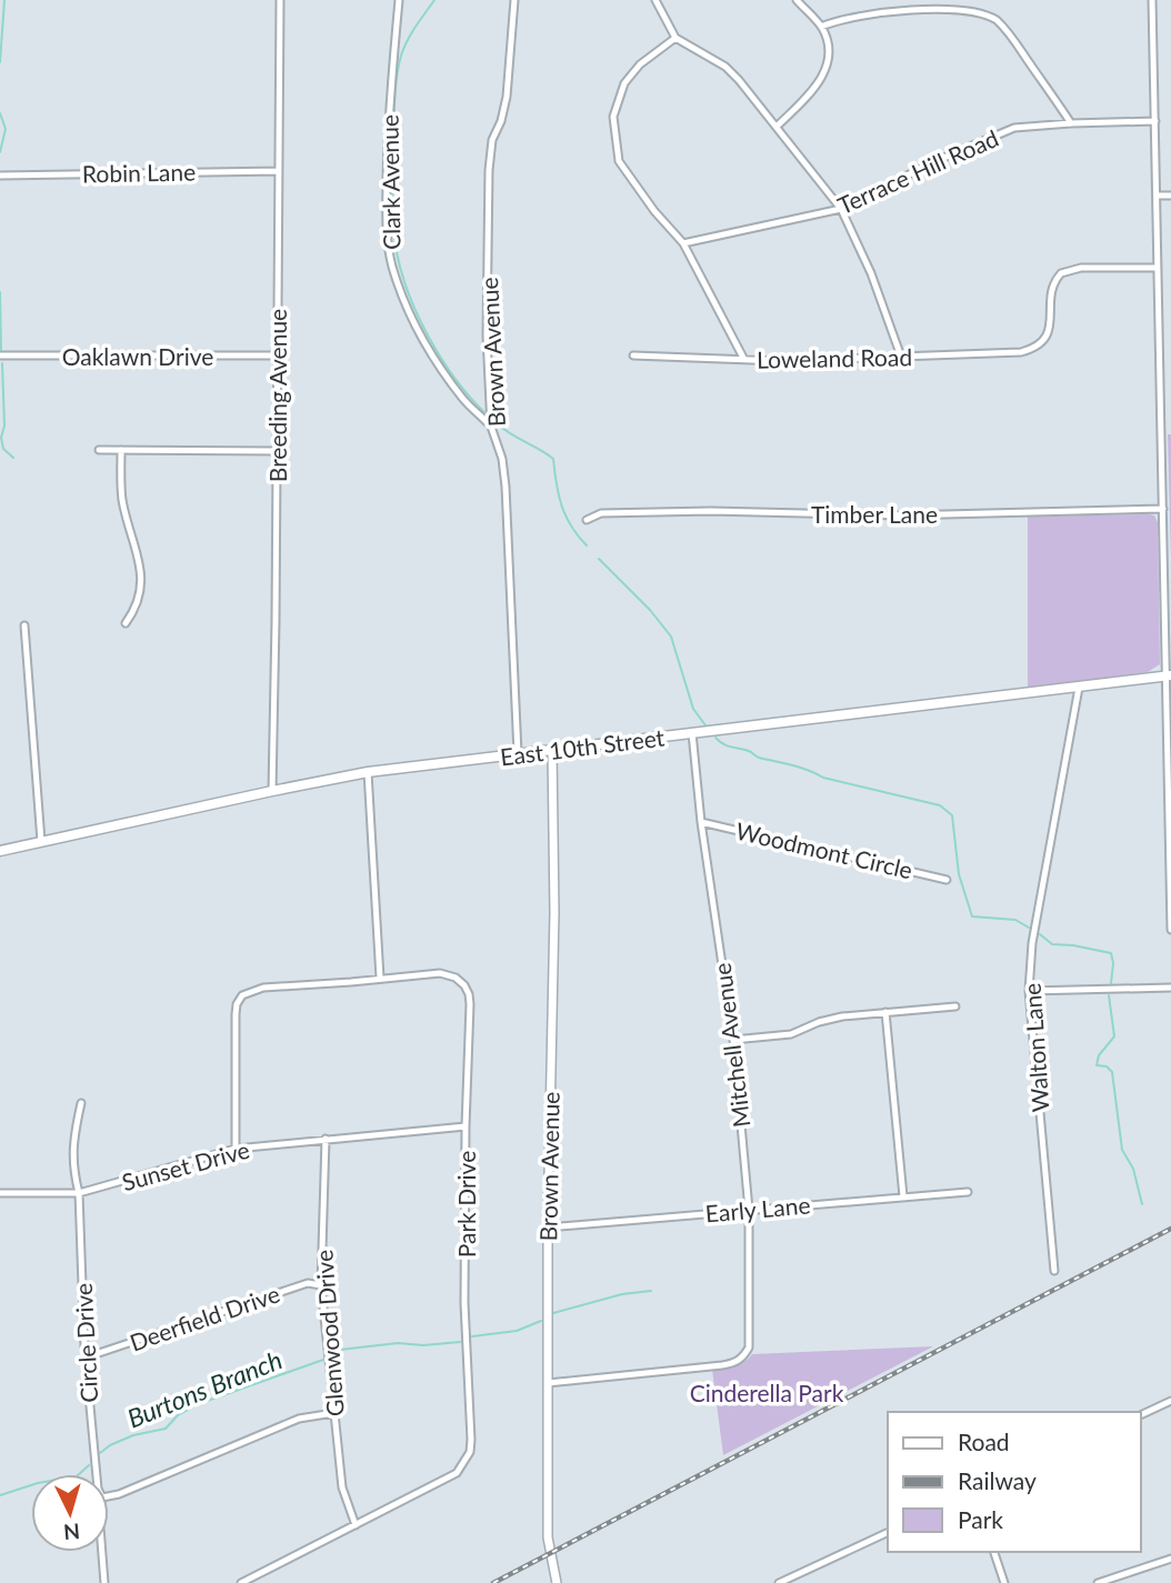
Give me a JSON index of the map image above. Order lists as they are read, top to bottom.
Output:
{
  "streets": {
    "main road": ["East 10th Street"],
    "street": [
      "Terrace Hill Road",
      "Robin Lane",
      "Clark Avenue",
      "Brown Avenue",
      "Oaklawn Drive",
      "Loweland Road",
      "Breeding Avenue",
      "Timber Lane",
      "Woodmont Circle",
      "Mitchell Avenue",
      "Walton Lane",
      "Sunset Drive",
      "Park Drive",
      "Early Lane",
      "Deerfield Drive",
      "Glenwood Drive",
      "Circle Drive"
    ]
  },
  "crossings": [
    ["Terrace Hill Road", "Loweland Road"],
    ["Robin Lane", "Breeding Avenue"],
    ["Clark Avenue", "Brown Avenue"],
    ["Brown Avenue", "East 10th Street"],
    ["Brown Avenue", "Mitchell Avenue"],
    ["Brown Avenue", "Early Lane"],
    ["Oaklawn Drive", "Breeding Avenue"],
    ["Breeding Avenue", "East 10th Street"],
    ["East 10th Street", "Mitchell Avenue"],
    ["East 10th Street", "Walton Lane"],
    ["Woodmont Circle", "Mitchell Avenue"],
    ["Mitchell Avenue", "Early Lane"],
    ["Sunset Drive", "Park Drive"],
    ["Sunset Drive", "Glenwood Drive"],
    ["Sunset Drive", "Circle Drive"],
    ["Park Drive", "Glenwood Drive"],
    ["Deerfield Drive", "Glenwood Drive"],
    ["Deerfield Drive", "Circle Drive"]
  ],
  "water": ["Burtons Branch"],
  "parks": ["Cinderella Park"],
  "legend": ["Road", "Railway", "Park"],
  "north": "bottom"
}
